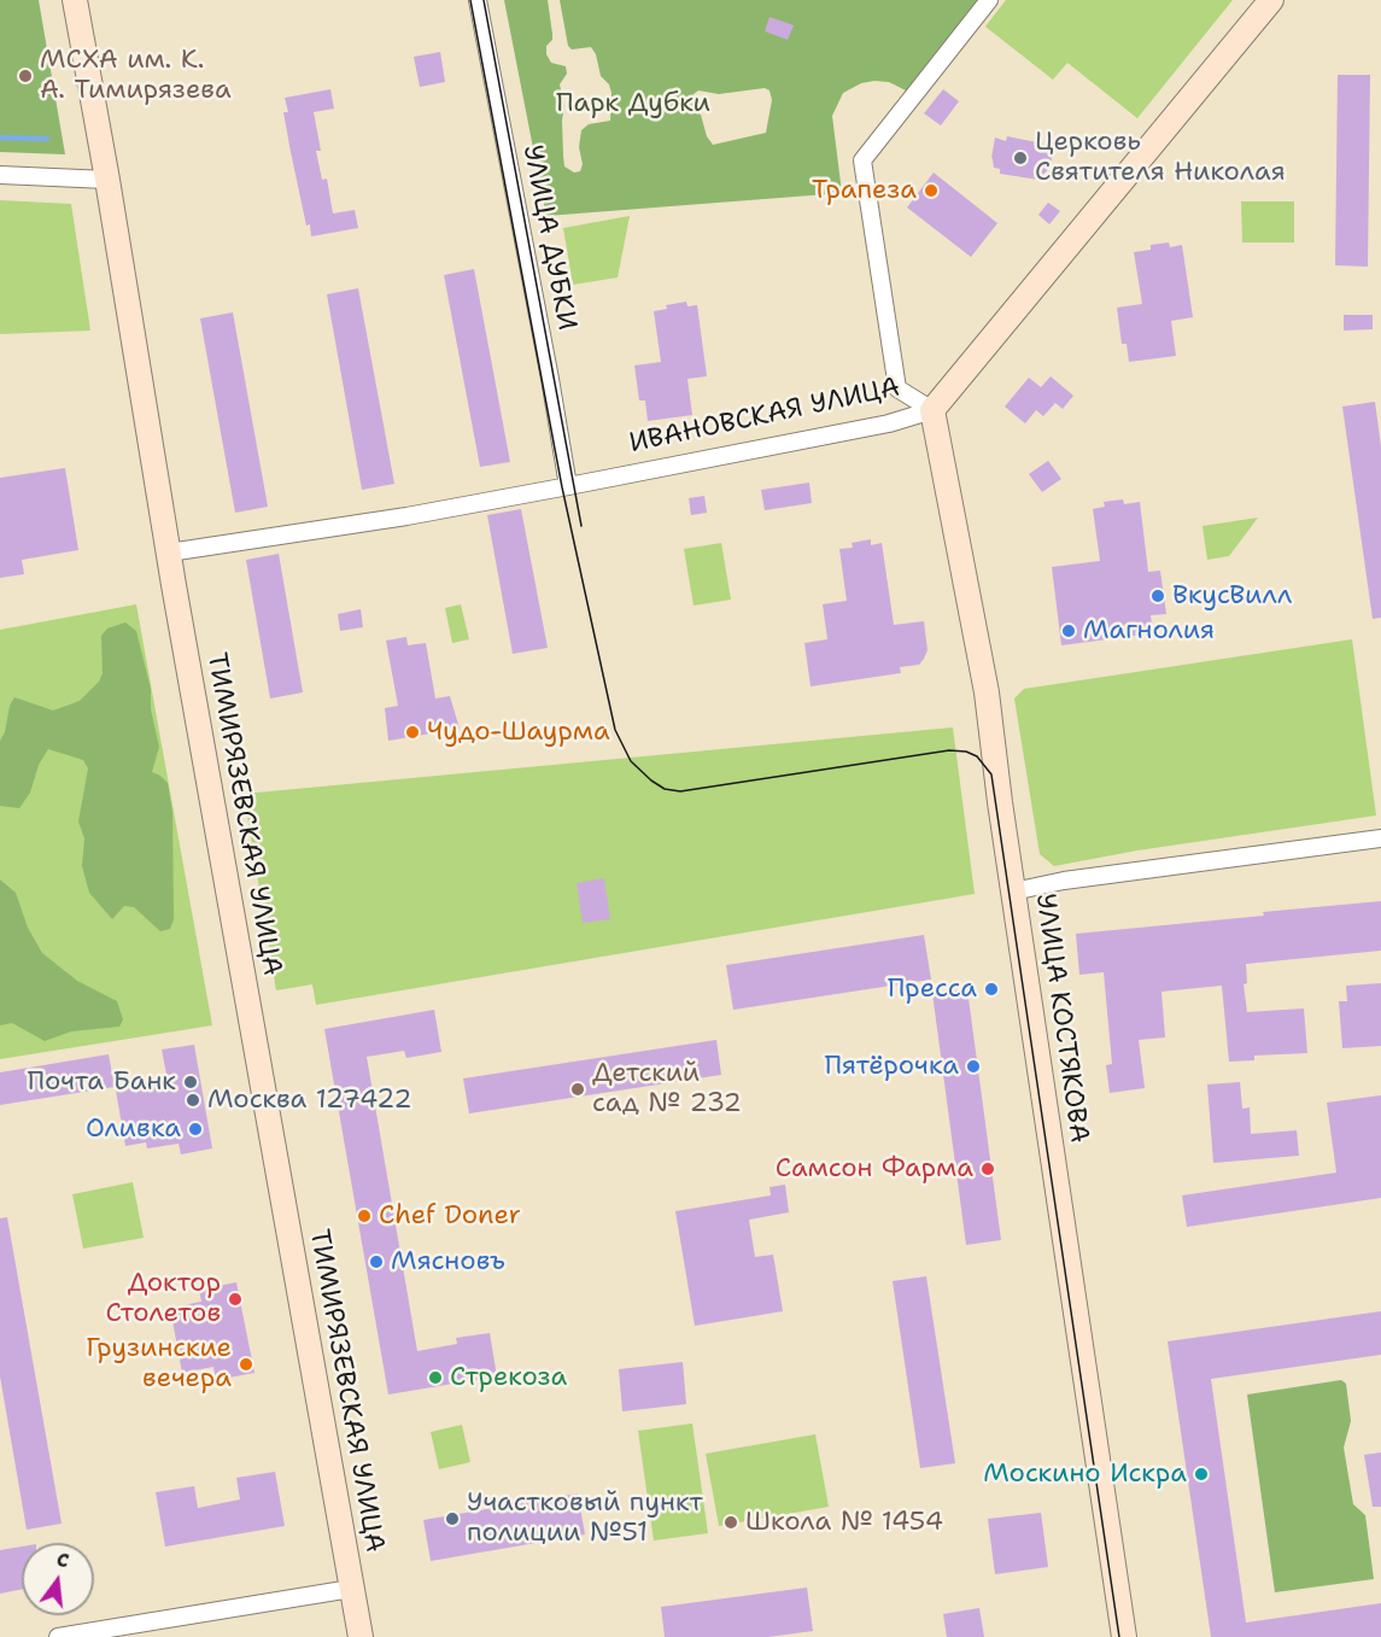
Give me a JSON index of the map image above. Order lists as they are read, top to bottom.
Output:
{
  "streets": {
    "street": [
      "УЛИЦА ДУБКИ",
      "ИВАНОВСКАЯ УЛИЦА",
      "ТИМИРЯЗЕВСКАЯ УЛИЦА",
      "УЛИЦА КОСТЯКОВА"
    ]
  },
  "crossings": [
    ["УЛИЦА ДУБКИ", "ИВАНОВСКАЯ УЛИЦА"],
    ["ИВАНОВСКАЯ УЛИЦА", "ТИМИРЯЗЕВСКАЯ УЛИЦА"],
    ["ИВАНОВСКАЯ УЛИЦА", "УЛИЦА КОСТЯКОВА"]
  ],
  "parks": ["Парк Дубки"],
  "places": [
    "МСХА им. К. А. Тимирязева",
    "Церковь Святителя Николая",
    "Трапеза",
    "ВкусВилл",
    "Магнолия",
    "Чудо-Шаурма",
    "Пресса",
    "Пятёрочка",
    "Почта Банк",
    "Детский сад № 232",
    "Москва 127422",
    "Оливка",
    "Самсон Фарма",
    "Chef Doner",
    "Мясновъ",
    "Доктор Столетов",
    "Грузинские вечера",
    "Стрекоза",
    "Москино Искра",
    "Участковый пункт полиции №51",
    "Школа № 1454"
  ],
  "north": "top"
}
